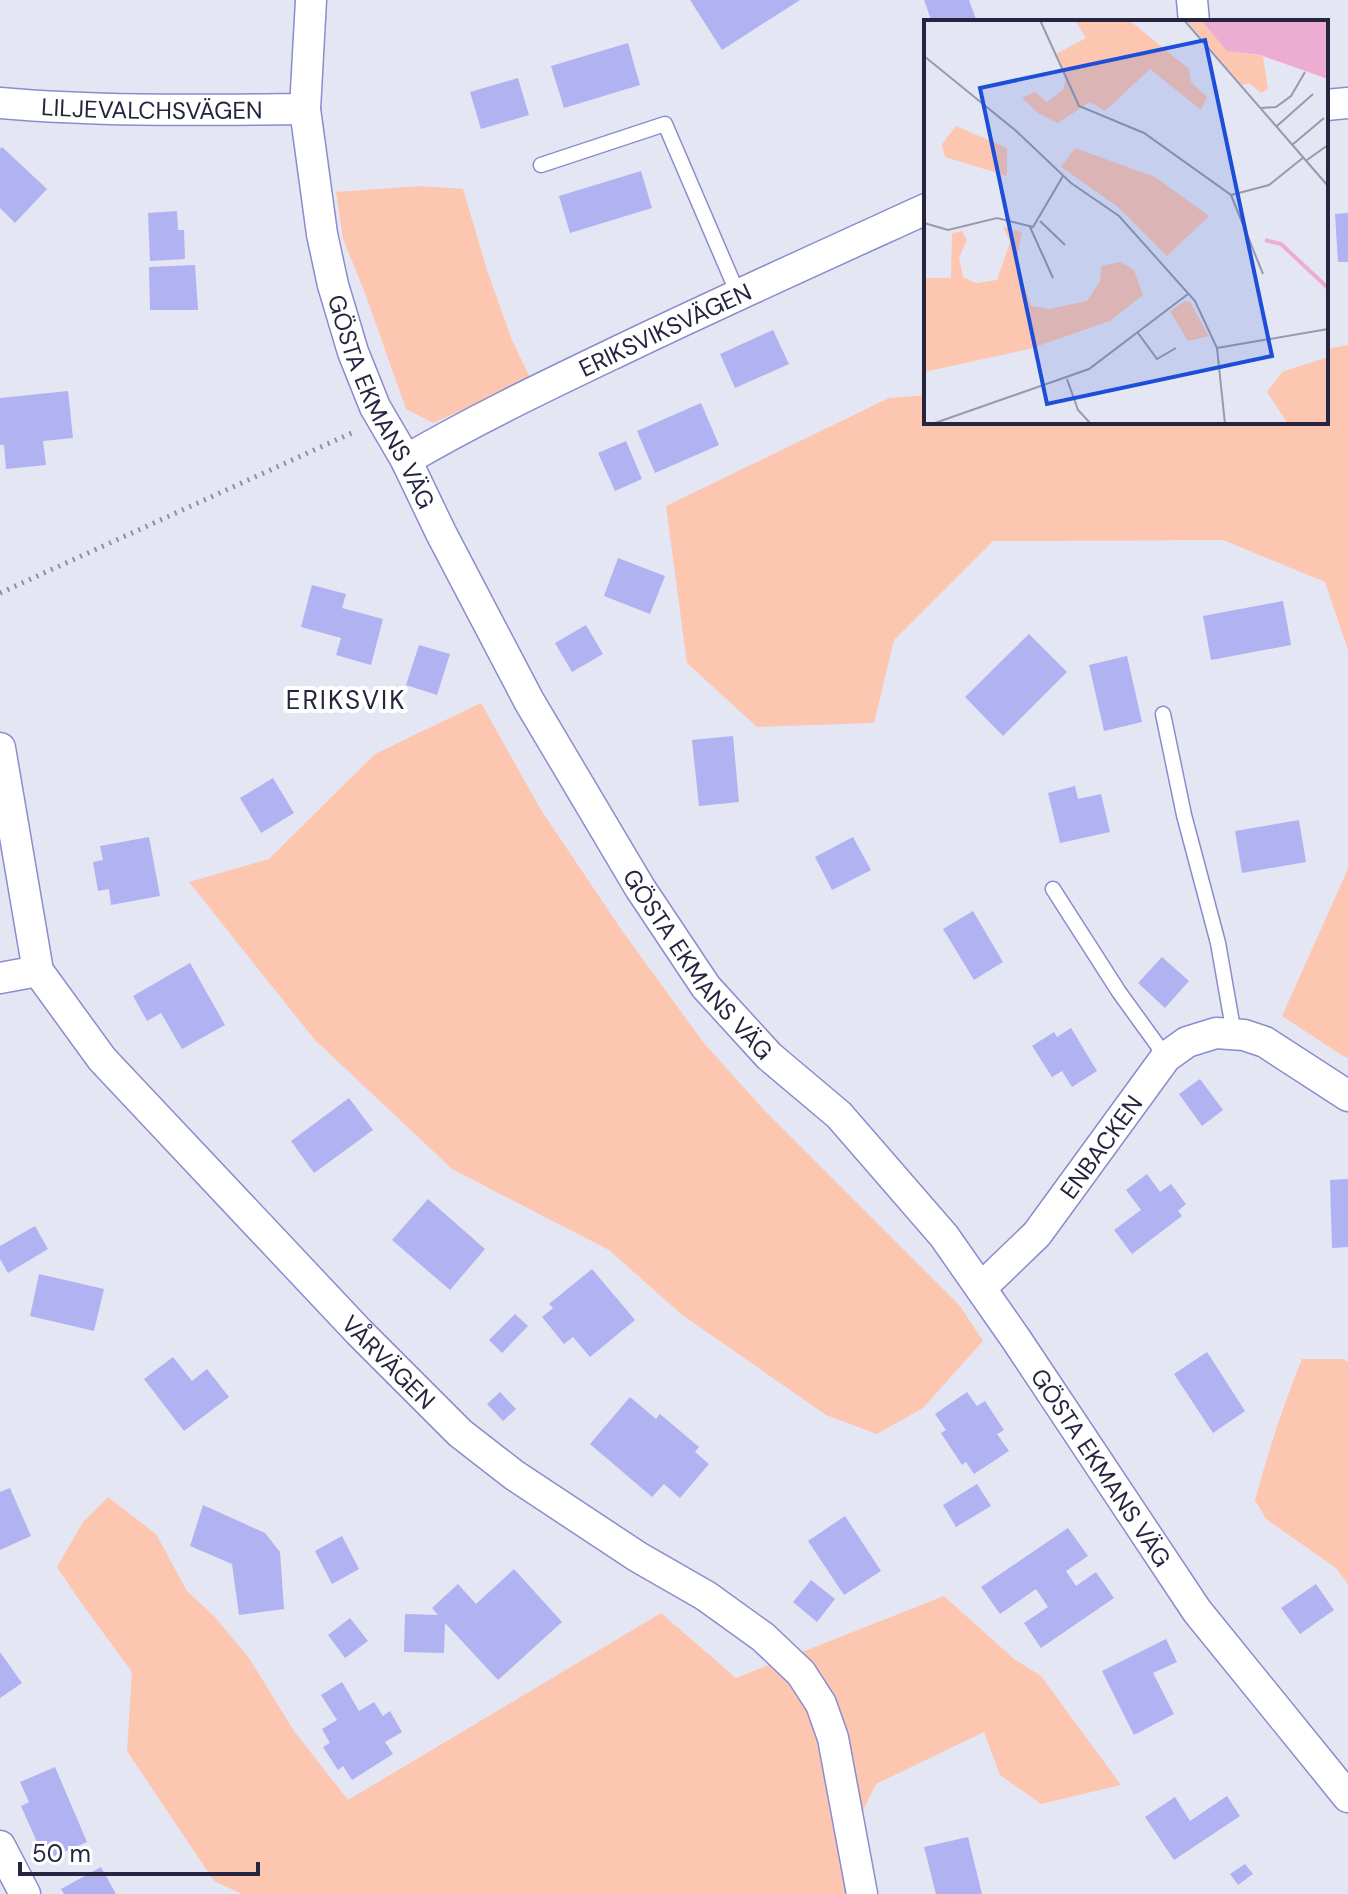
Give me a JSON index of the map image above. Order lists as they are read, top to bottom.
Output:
{
  "streets": {
    "street": [
      "LILJEVALCHSVÄGEN",
      "ERIKSVIKSVÄGEN",
      "GÖSTA EKMANS VÄG",
      "ENBACKEN",
      "VÅRVÄGEN"
    ]
  },
  "crossings": [
    ["LILJEVALCHSVÄGEN", "GÖSTA EKMANS VÄG"],
    ["ERIKSVIKSVÄGEN", "GÖSTA EKMANS VÄG"],
    ["GÖSTA EKMANS VÄG", "ENBACKEN"]
  ],
  "districts": ["ERIKSVIK"],
  "scale_bar": "50 m"
}
